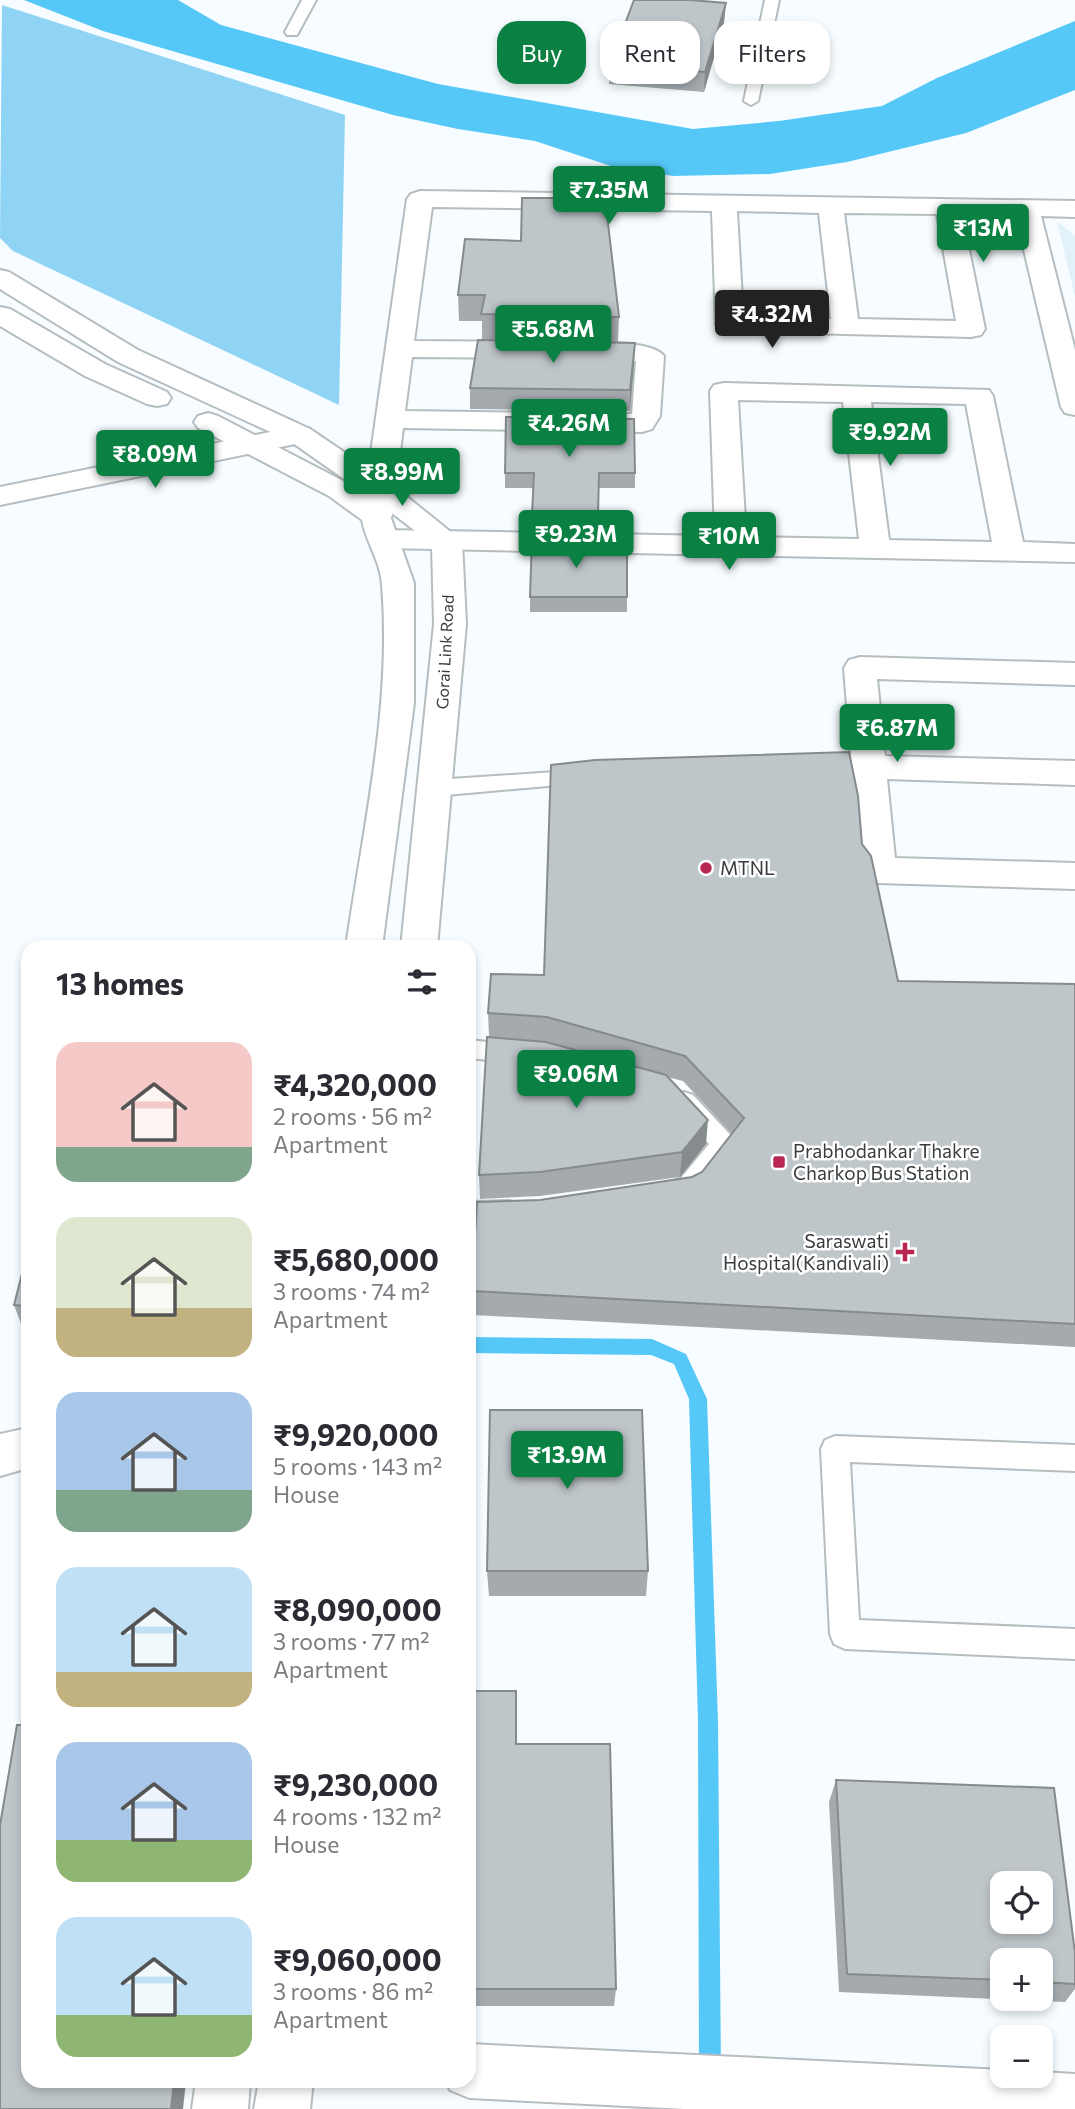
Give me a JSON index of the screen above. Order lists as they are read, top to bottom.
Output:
{
  "streets": {
    "street": ["Gorai Link Road"]
  },
  "places": {
    "other": ["MTNL"],
    "transit": ["Prabhodankar Thakre Charkop Bus Station"],
    "health": ["Saraswati Hospital(Kandivali)"]
  },
  "page": {
    "chip": ["Buy", "Rent", "Filters"],
    "price": [
      "₹7.35M",
      "₹13M",
      "₹4.32M",
      "₹5.68M",
      "₹4.26M",
      "₹9.92M",
      "₹8.09M",
      "₹8.99M",
      "₹9.23M",
      "₹10M",
      "₹6.87M",
      "₹9.06M",
      "₹13.9M"
    ],
    "heading": "13 homes",
    "list": [
      {
        "name": "₹4,320,000",
        "note": "2 rooms · 56 m² · Apartment"
      },
      {
        "name": "₹5,680,000",
        "note": "3 rooms · 74 m² · Apartment"
      },
      {
        "name": "₹9,920,000",
        "note": "5 rooms · 143 m² · House"
      },
      {
        "name": "₹8,090,000",
        "note": "3 rooms · 77 m² · Apartment"
      },
      {
        "name": "₹9,230,000",
        "note": "4 rooms · 132 m² · House"
      },
      {
        "name": "₹9,060,000",
        "note": "3 rooms · 86 m² · Apartment"
      }
    ],
    "map_buttons": ["+", "−"]
  }
}
